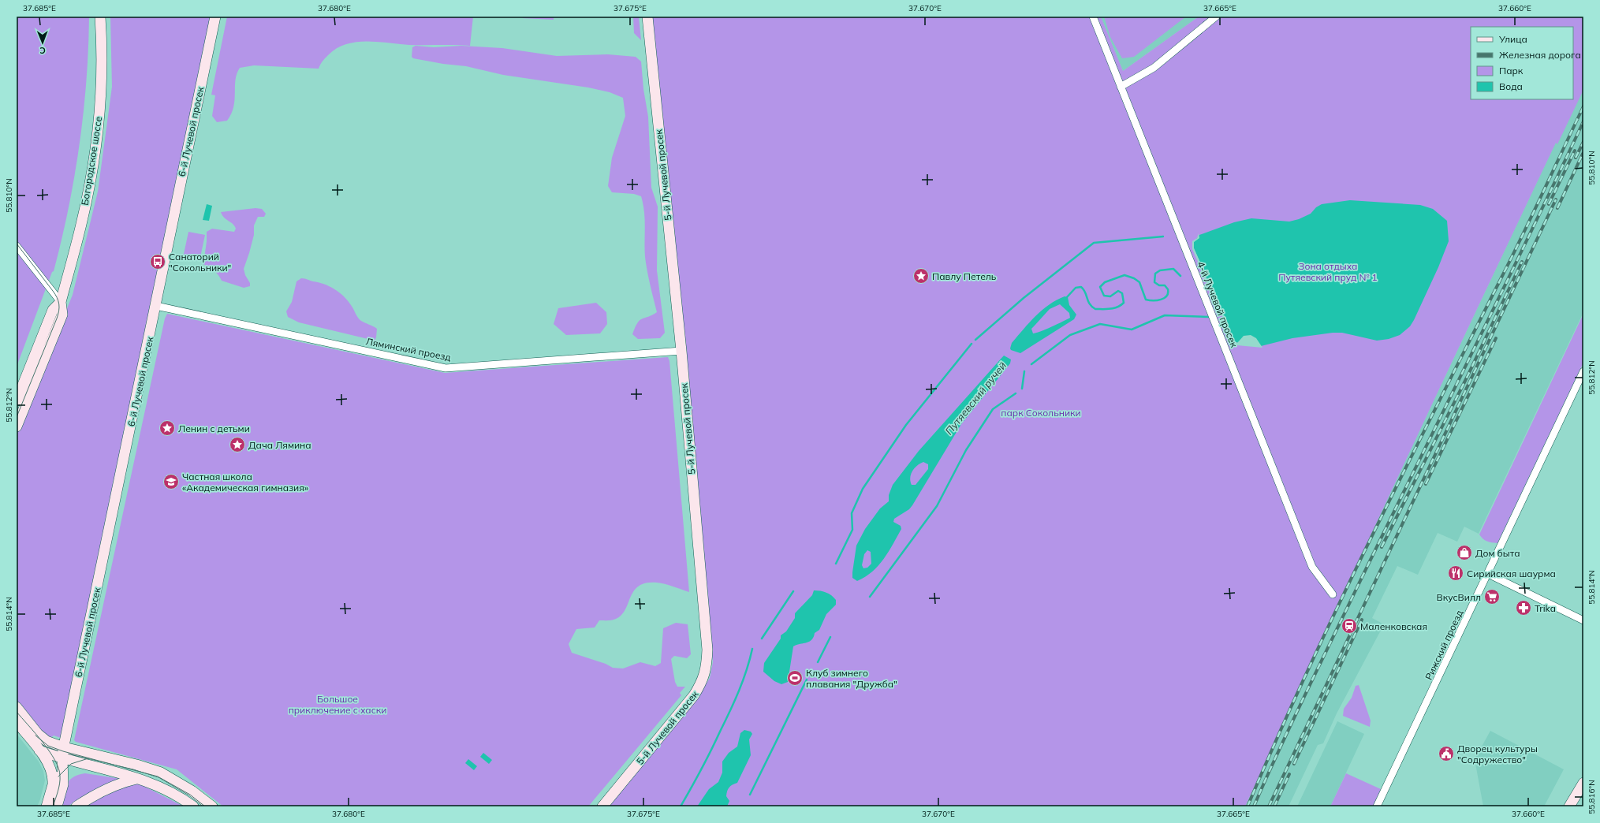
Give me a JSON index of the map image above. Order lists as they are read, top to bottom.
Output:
{
  "streets": {
    "street": [
      "6-й Лучевой просек",
      "Богородское шоссе",
      "5-й Лучевой просек",
      "4-й Лучевой просек",
      "Ляминский проезд",
      "Рижский проезд"
    ]
  },
  "crossings": [
    ["6-й Лучевой просек", "Ляминский проезд"],
    ["5-й Лучевой просек", "Ляминский проезд"]
  ],
  "water": ["Путяевский ручей"],
  "parks": ["Зона отдыха Путяевский пруд № 1", "парк Сокольники", "Большое приключение с хаски"],
  "places": {
    "bus stop": ["Санаторий \"Сокольники\""],
    "place": ["Павлу Петель", "Ленин с детьми", "Дача Лямина"],
    "school or university": ["Частная школа «Академическая гимназия»"],
    "shop": ["Дом быта"],
    "restaurant": ["Сирийская шаурма"],
    "supermarket": ["ВкусВилл"],
    "pharmacy": ["Trika"],
    "station": ["Маленковская"],
    "sports": ["Клуб зимнего плавания \"Дружба\""],
    "public building": ["Дворец культуры \"Содружество\""]
  },
  "legend": [
    "Улица",
    "Железная дорога",
    "Парк",
    "Вода"
  ],
  "north": "bottom",
  "coordinates": [
    "37.685°E",
    "37.680°E",
    "37.675°E",
    "37.670°E",
    "37.665°E",
    "37.660°E",
    "55.810°N",
    "55.812°N",
    "55.814°N",
    "55.816°N"
  ]
}
